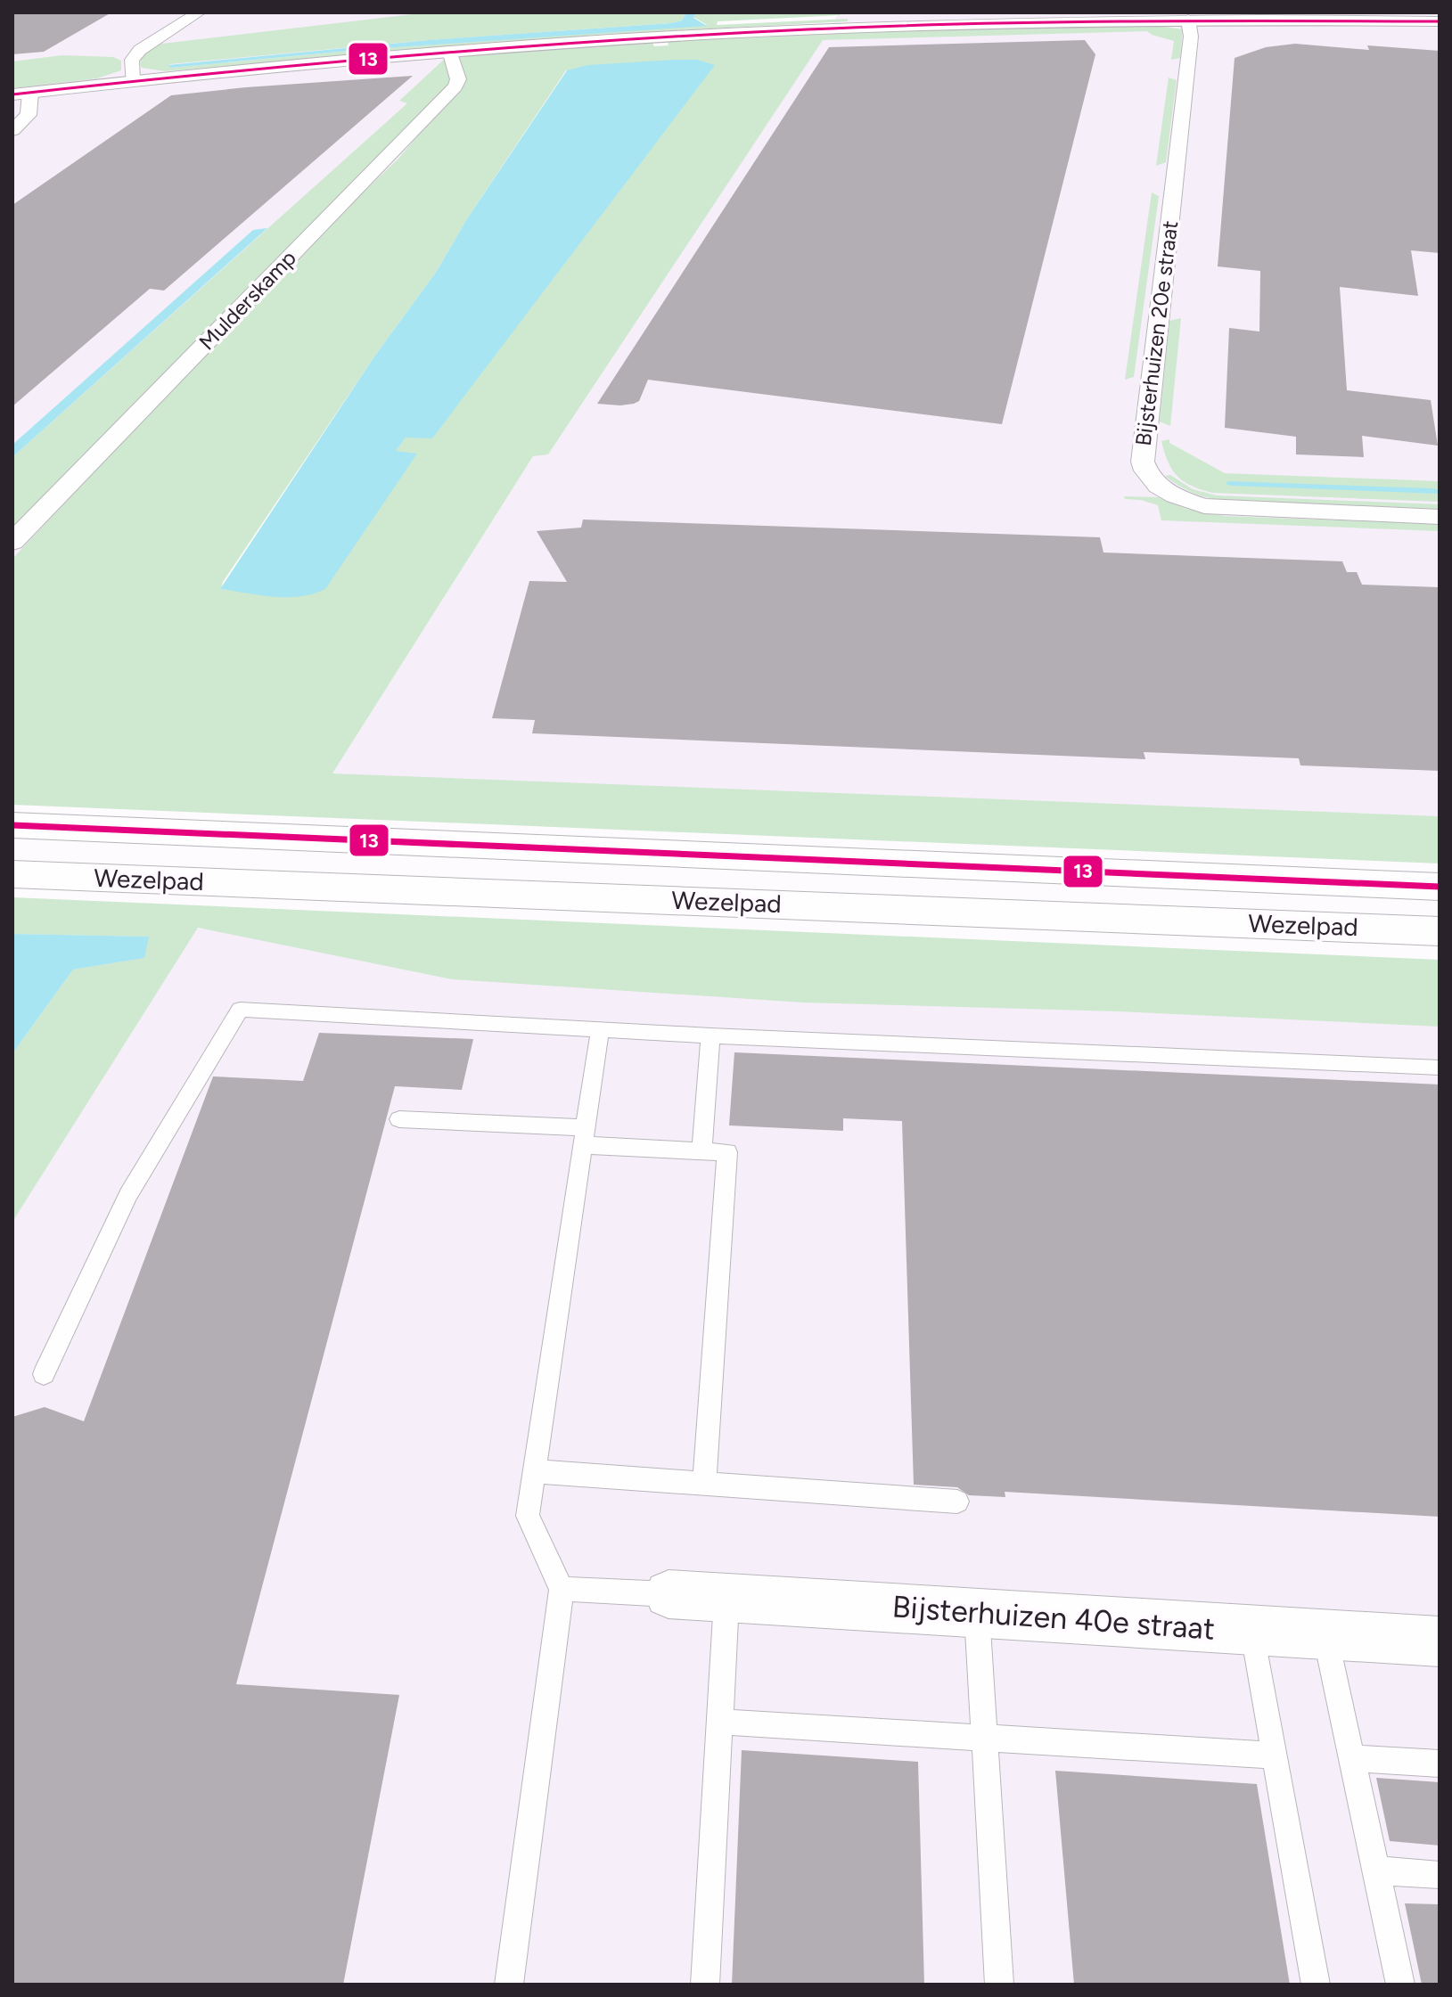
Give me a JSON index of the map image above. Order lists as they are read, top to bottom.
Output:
{
  "streets": {
    "main road": ["Wezelpad"],
    "street": ["Mulderskamp", "Bijsterhuizen 20e straat", "Bijsterhuizen 40e straat"]
  },
  "lines": ["transit line 13"]
}
